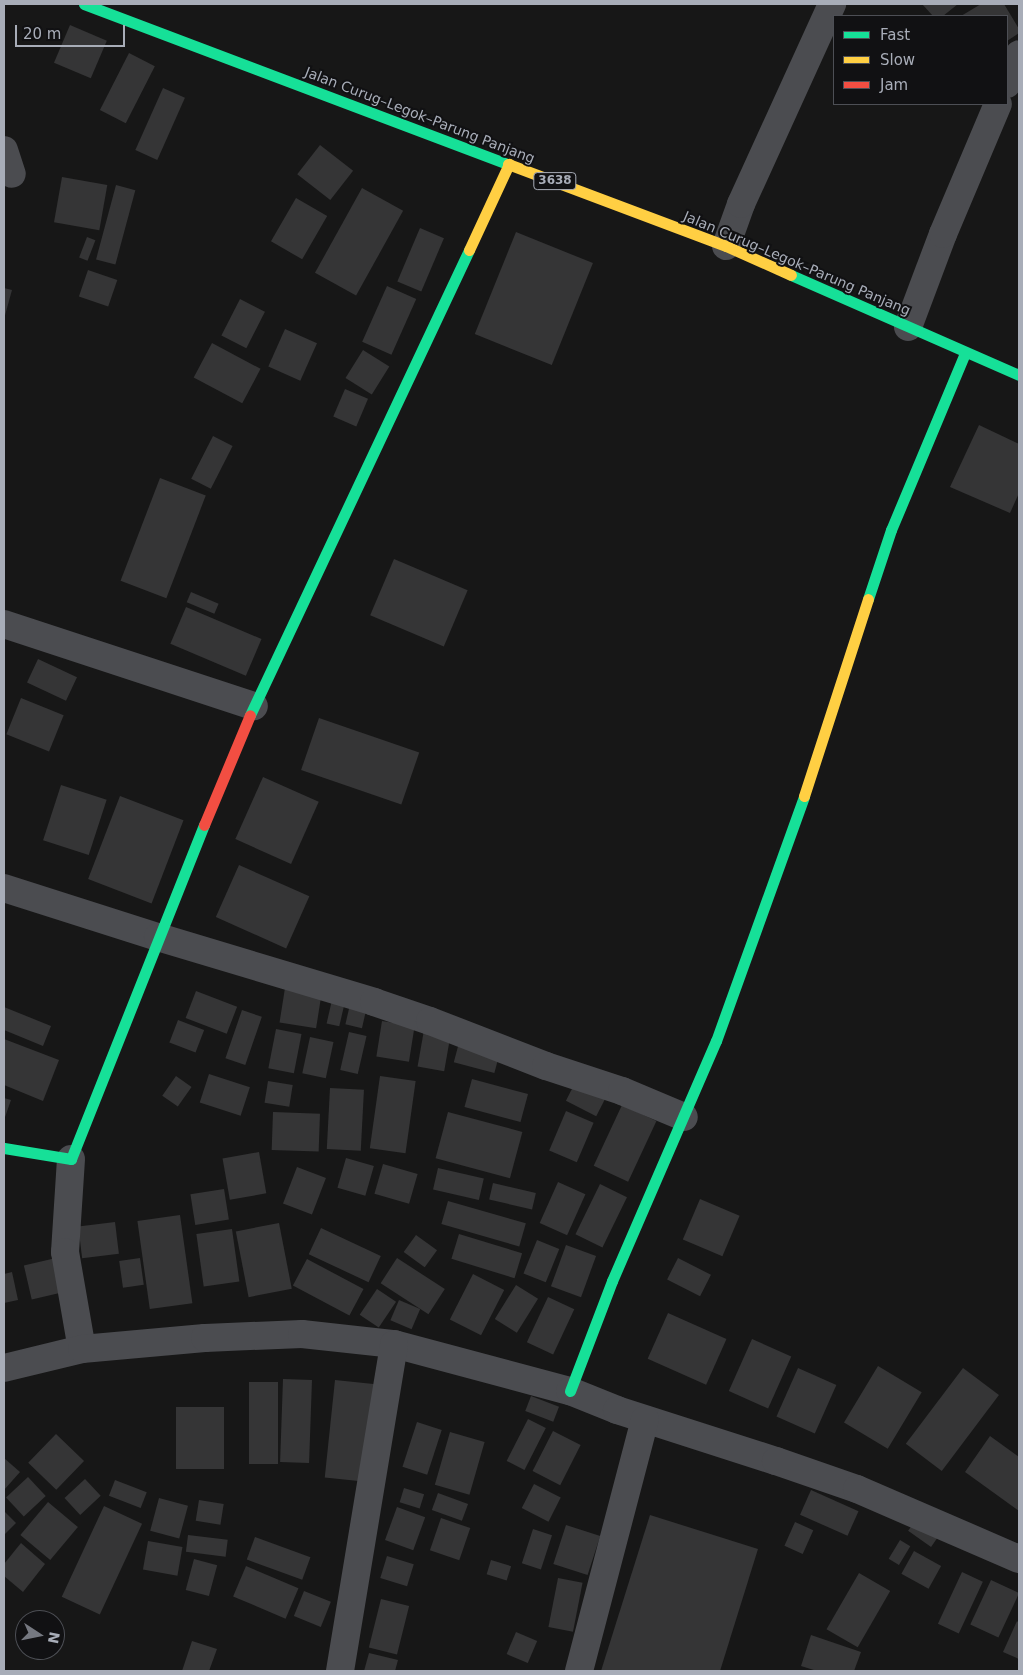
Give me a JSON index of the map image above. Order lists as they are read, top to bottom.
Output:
{
  "streets": {
    "street": ["Jalan Curug–Legok–Parung Panjang", "3638"]
  },
  "legend": ["Fast", "Slow", "Jam"],
  "scale_bar": "20 m",
  "north": "right"
}
